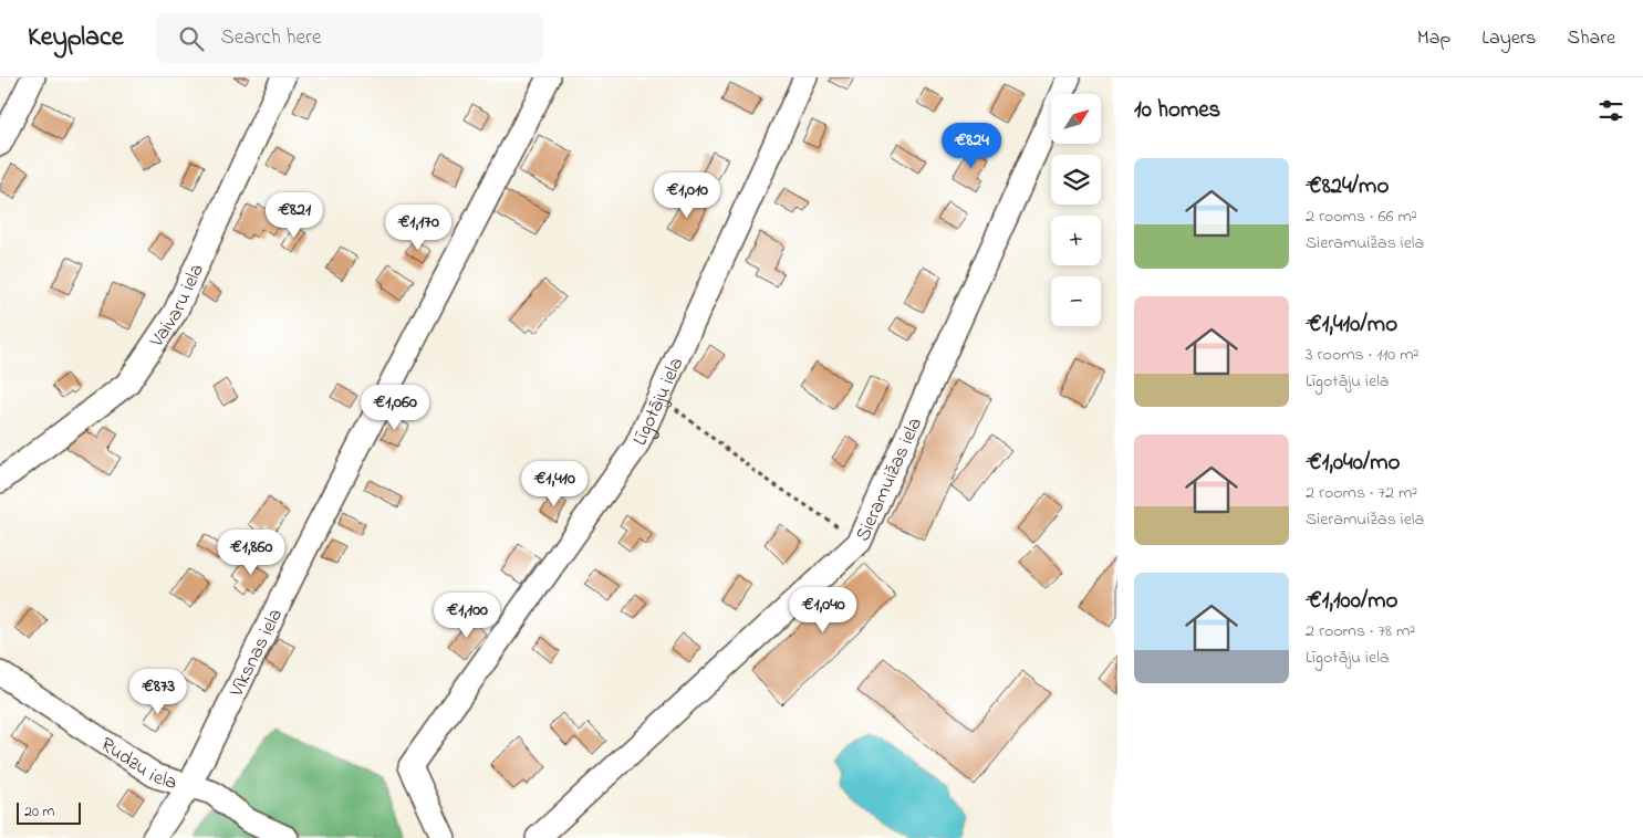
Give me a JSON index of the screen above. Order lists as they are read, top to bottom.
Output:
{
  "streets": {
    "street": [
      "Vaivaru iela",
      "Līgotāju iela",
      "Sieramuižas iela",
      "Vīksnas iela",
      "Rudzu iela"
    ]
  },
  "crossings": [
    ["Vīksnas iela", "Rudzu iela"]
  ],
  "scale_bar": "20 m",
  "north": "top right",
  "page": {
    "header": "Keyplace",
    "search": "Search here",
    "nav": ["Map", "Layers", "Share"],
    "heading": "10 homes",
    "map_buttons": ["+", "−"],
    "price": [
      "€824",
      "€1,010",
      "€821",
      "€1,170",
      "€1,060",
      "€1,410",
      "€1,860",
      "€1,040",
      "€1,100",
      "€873"
    ],
    "list": [
      {
        "name": "€824/mo",
        "note": "2 rooms · 66 m² · Sieramuižas iela"
      },
      {
        "name": "€1,410/mo",
        "note": "3 rooms · 110 m² · Līgotāju iela"
      },
      {
        "name": "€1,040/mo",
        "note": "2 rooms · 72 m² · Sieramuižas iela"
      },
      {
        "name": "€1,100/mo",
        "note": "2 rooms · 78 m² · Līgotāju iela"
      }
    ],
    "scale": "20 m"
  }
}
